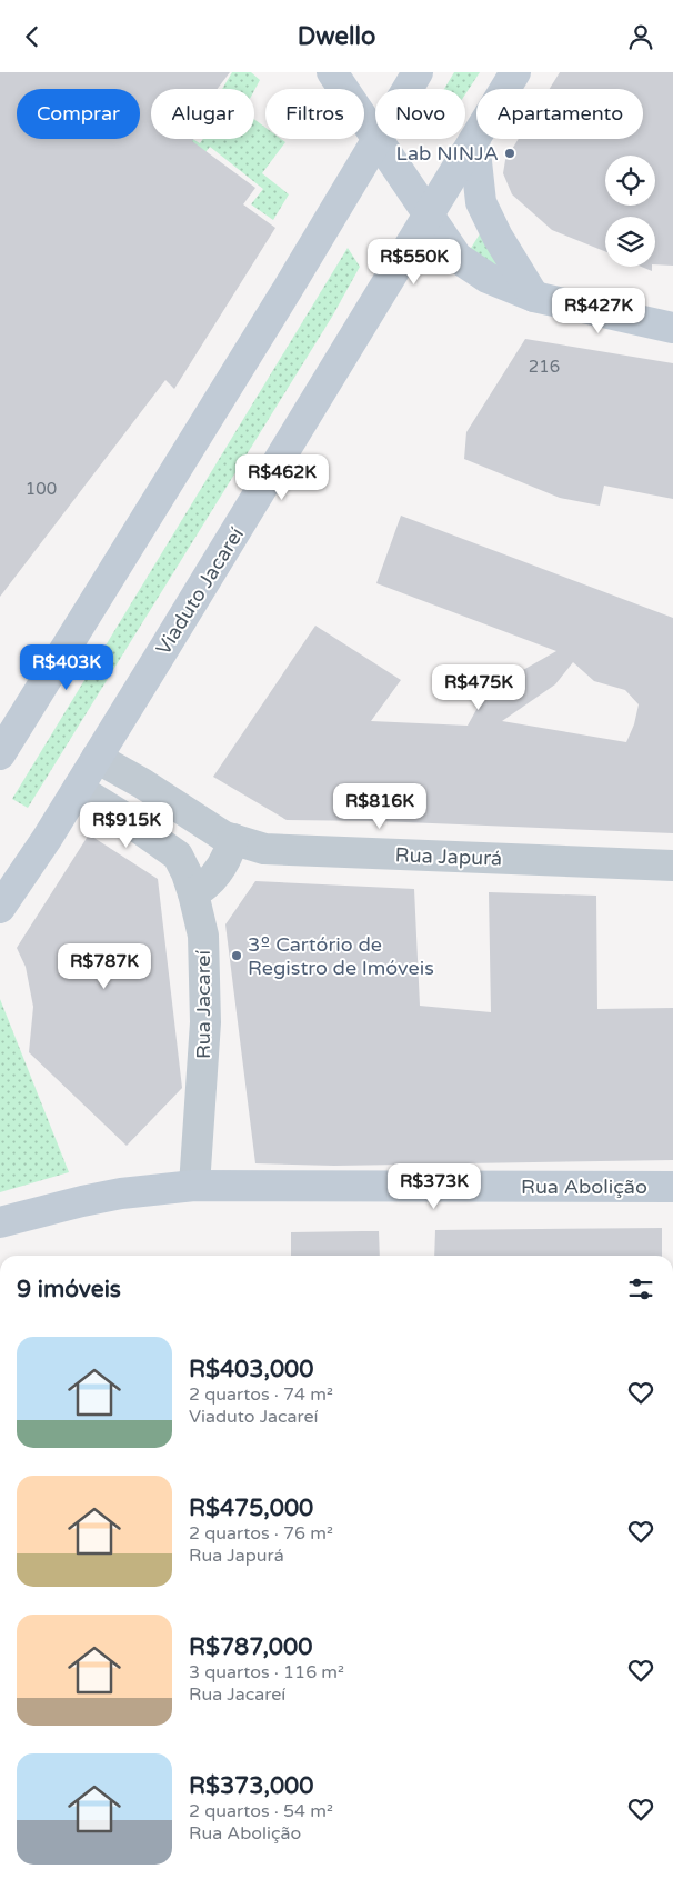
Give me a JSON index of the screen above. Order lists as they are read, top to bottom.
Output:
{
  "streets": {
    "main road": ["Viaduto Jacareí", "Rua Abolição"],
    "street": ["Rua Japurá", "Rua Jacareí"]
  },
  "crossings": [
    ["Viaduto Jacareí", "Rua Japurá"],
    ["Rua Jacareí", "Rua Abolição"]
  ],
  "places": ["Lab NINJA", "3º Cartório de Registro de Imóveis"],
  "house_numbers": ["216", "100"],
  "page": {
    "header": "Dwello",
    "chip": [
      "Comprar",
      "Alugar",
      "Filtros",
      "Novo",
      "Apartamento"
    ],
    "price": [
      "R$550K",
      "R$427K",
      "R$462K",
      "R$403K",
      "R$475K",
      "R$816K",
      "R$915K",
      "R$787K",
      "R$373K"
    ],
    "heading": "9 imóveis",
    "list": [
      {
        "name": "R$403,000",
        "note": "2 quartos · 74 m² · Viaduto Jacareí"
      },
      {
        "name": "R$475,000",
        "note": "2 quartos · 76 m² · Rua Japurá"
      },
      {
        "name": "R$787,000",
        "note": "3 quartos · 116 m² · Rua Jacareí"
      },
      {
        "name": "R$373,000",
        "note": "2 quartos · 54 m² · Rua Abolição"
      }
    ]
  }
}
